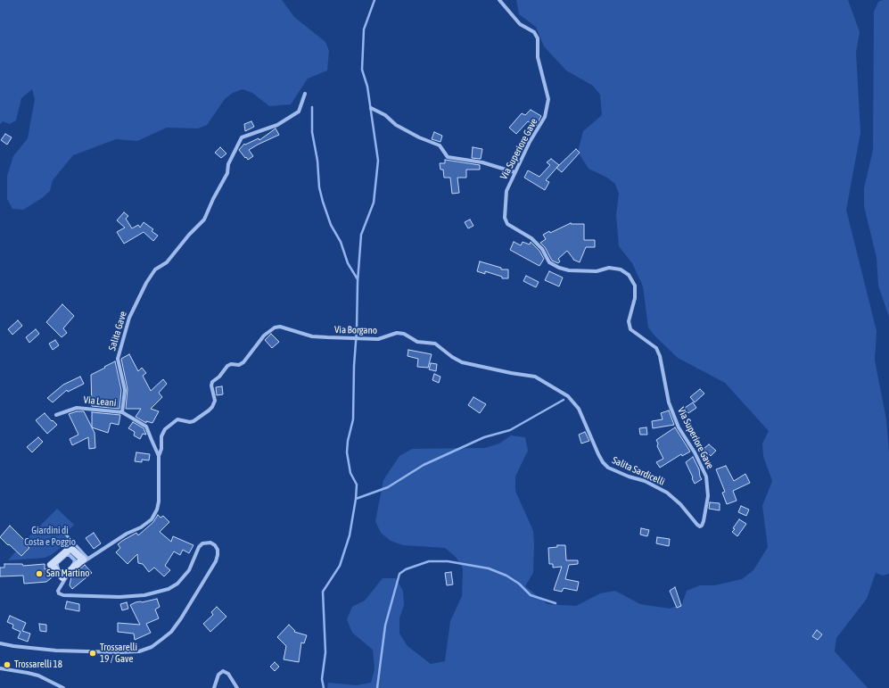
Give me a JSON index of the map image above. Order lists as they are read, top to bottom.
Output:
{
  "streets": {
    "street": [
      "Via Superiore Gave",
      "Via Borgano",
      "Salita Gave",
      "Via Leani",
      "Salita Sardicelli"
    ]
  },
  "crossings": [
    ["Via Superiore Gave", "Salita Sardicelli"],
    ["Via Borgano", "Salita Sardicelli"],
    ["Salita Gave", "Via Leani"]
  ],
  "parks": ["Giardini di Costa e Poggio"],
  "places": ["San Martino", "Trossarelli 19 / Gave", "Trossarelli 18"]
}
